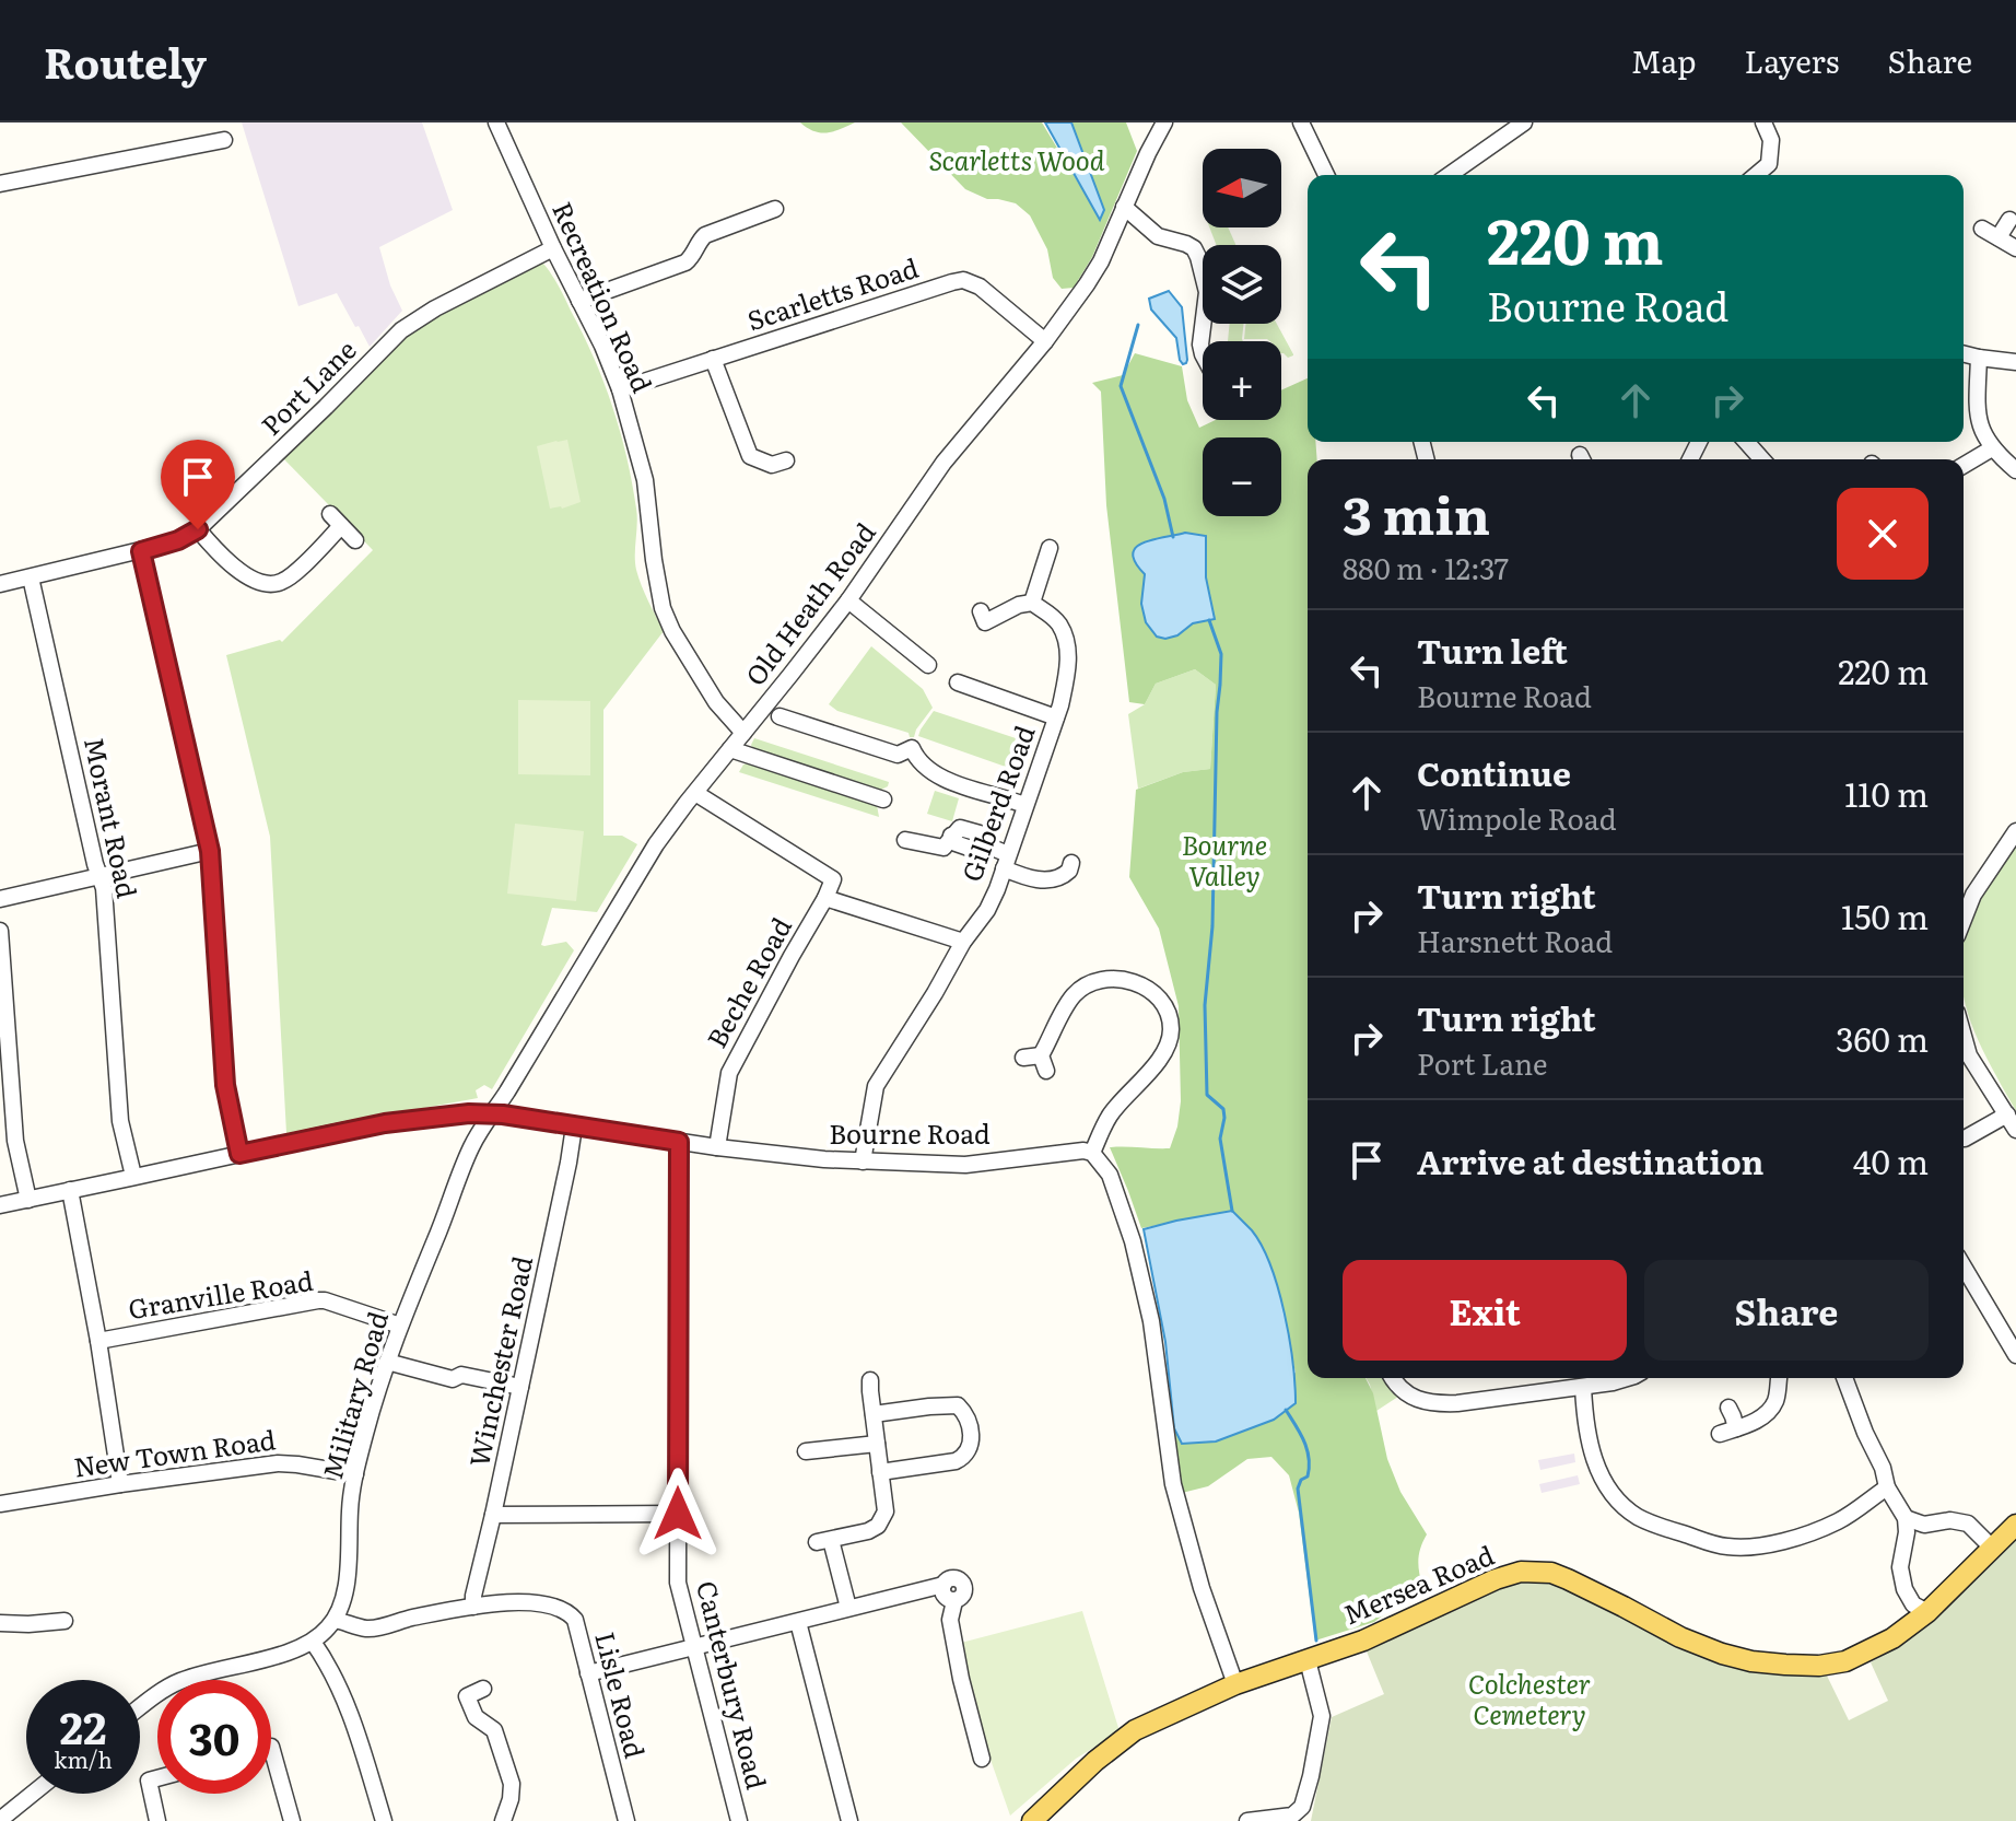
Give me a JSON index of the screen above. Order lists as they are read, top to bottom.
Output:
{
  "streets": {
    "main road": ["Mersea Road"],
    "street": [
      "Scarletts Road",
      "Recreation Road",
      "Port Lane",
      "Old Heath Road",
      "Gilberd Road",
      "Morant Road",
      "Beche Road",
      "Bourne Road",
      "Granville Road",
      "Winchester Road",
      "Military Road",
      "New Town Road",
      "Canterbury Road",
      "Lisle Road"
    ]
  },
  "crossings": [
    ["Scarletts Road", "Recreation Road"],
    ["Scarletts Road", "Old Heath Road"],
    ["Recreation Road", "Port Lane"],
    ["Recreation Road", "Old Heath Road"],
    ["Port Lane", "Morant Road"],
    ["Old Heath Road", "Beche Road"],
    ["Old Heath Road", "Bourne Road"],
    ["Old Heath Road", "Military Road"],
    ["Gilberd Road", "Bourne Road"],
    ["Morant Road", "Bourne Road"],
    ["Beche Road", "Bourne Road"],
    ["Bourne Road", "Winchester Road"],
    ["Bourne Road", "Military Road"],
    ["Bourne Road", "Canterbury Road"],
    ["Granville Road", "Military Road"],
    ["Winchester Road", "Lisle Road"],
    ["Military Road", "New Town Road"],
    ["Military Road", "Lisle Road"]
  ],
  "parks": ["Scarletts Wood", "Bourne Valley", "Colchester Cemetery"],
  "north": "left",
  "page": {
    "header": "Routely",
    "nav": ["Map", "Layers", "Share"],
    "map_buttons": ["+", "−"],
    "turn": ["220 m", "Bourne Road"],
    "heading": ["3 min", "880 m · 12:37"],
    "list": [
      {
        "name": "Turn left",
        "note": "Bourne Road",
        "value": "220 m"
      },
      {
        "name": "Continue",
        "note": "Wimpole Road",
        "value": "110 m"
      },
      {
        "name": "Turn right",
        "note": "Harsnett Road",
        "value": "150 m"
      },
      {
        "name": "Turn right",
        "note": "Port Lane",
        "value": "360 m"
      },
      {
        "name": "Arrive at destination",
        "value": "40 m"
      }
    ],
    "buttons": ["Exit", "Share"],
    "speed": "22 km/h",
    "limit": "30"
  }
}
